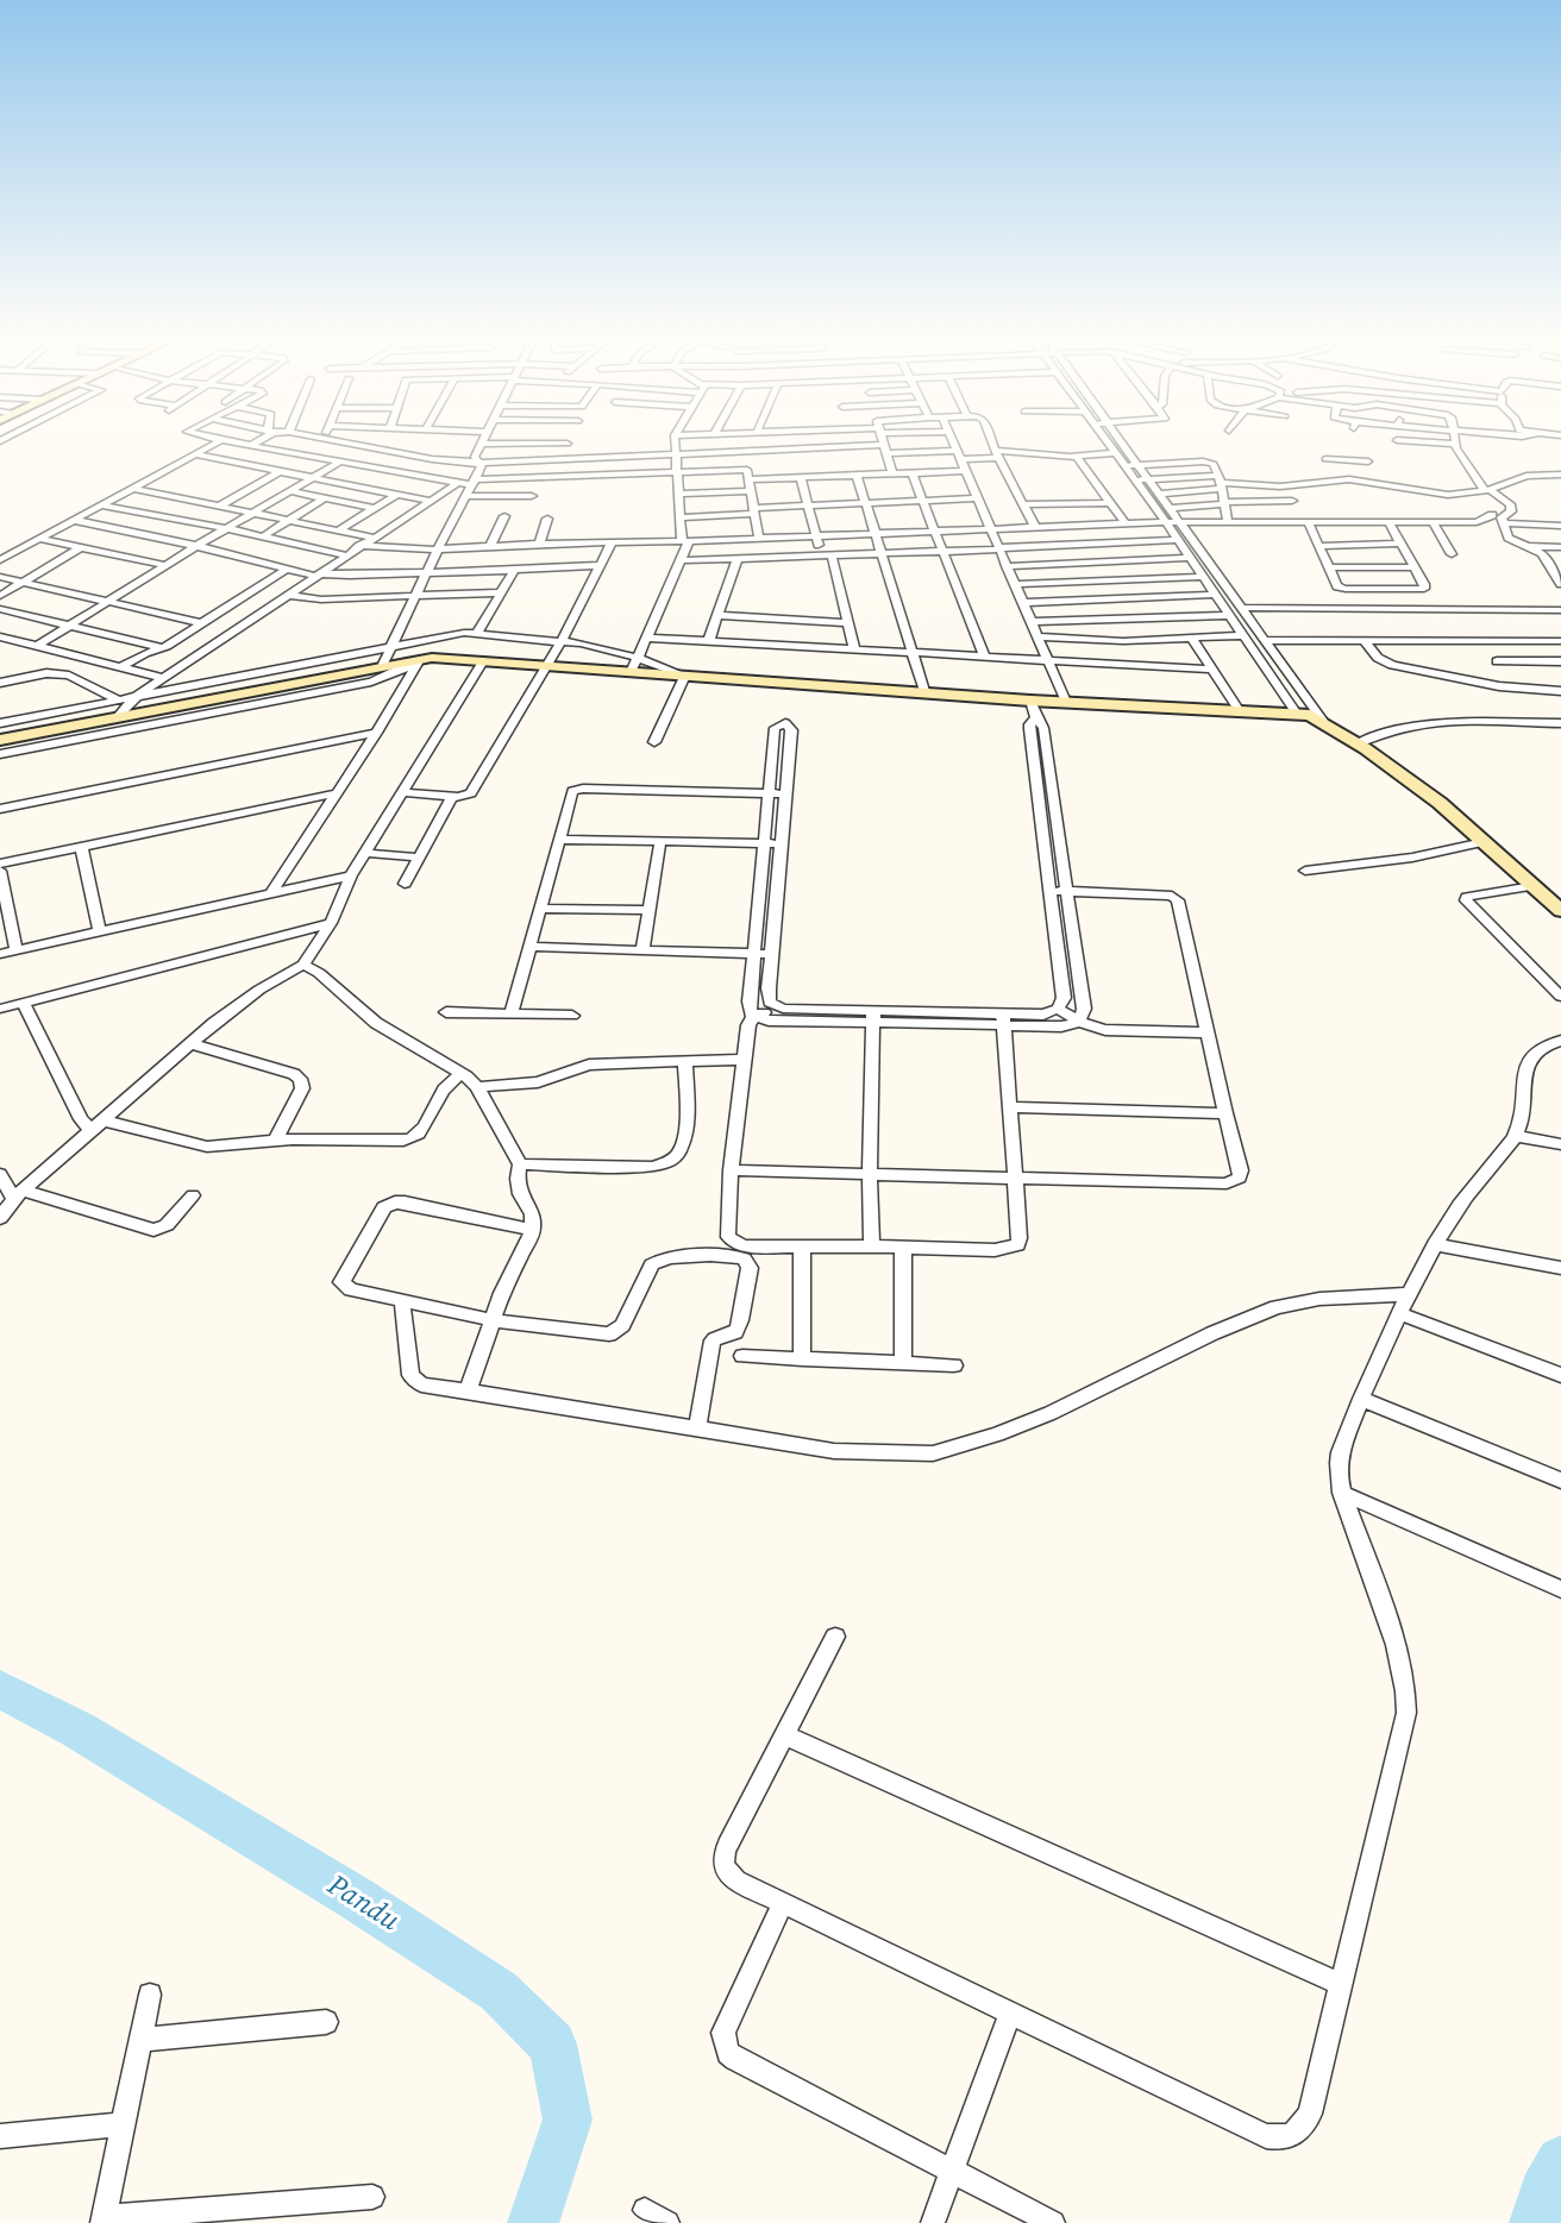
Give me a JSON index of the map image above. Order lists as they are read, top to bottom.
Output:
{
  "water": ["Pandu"]
}
